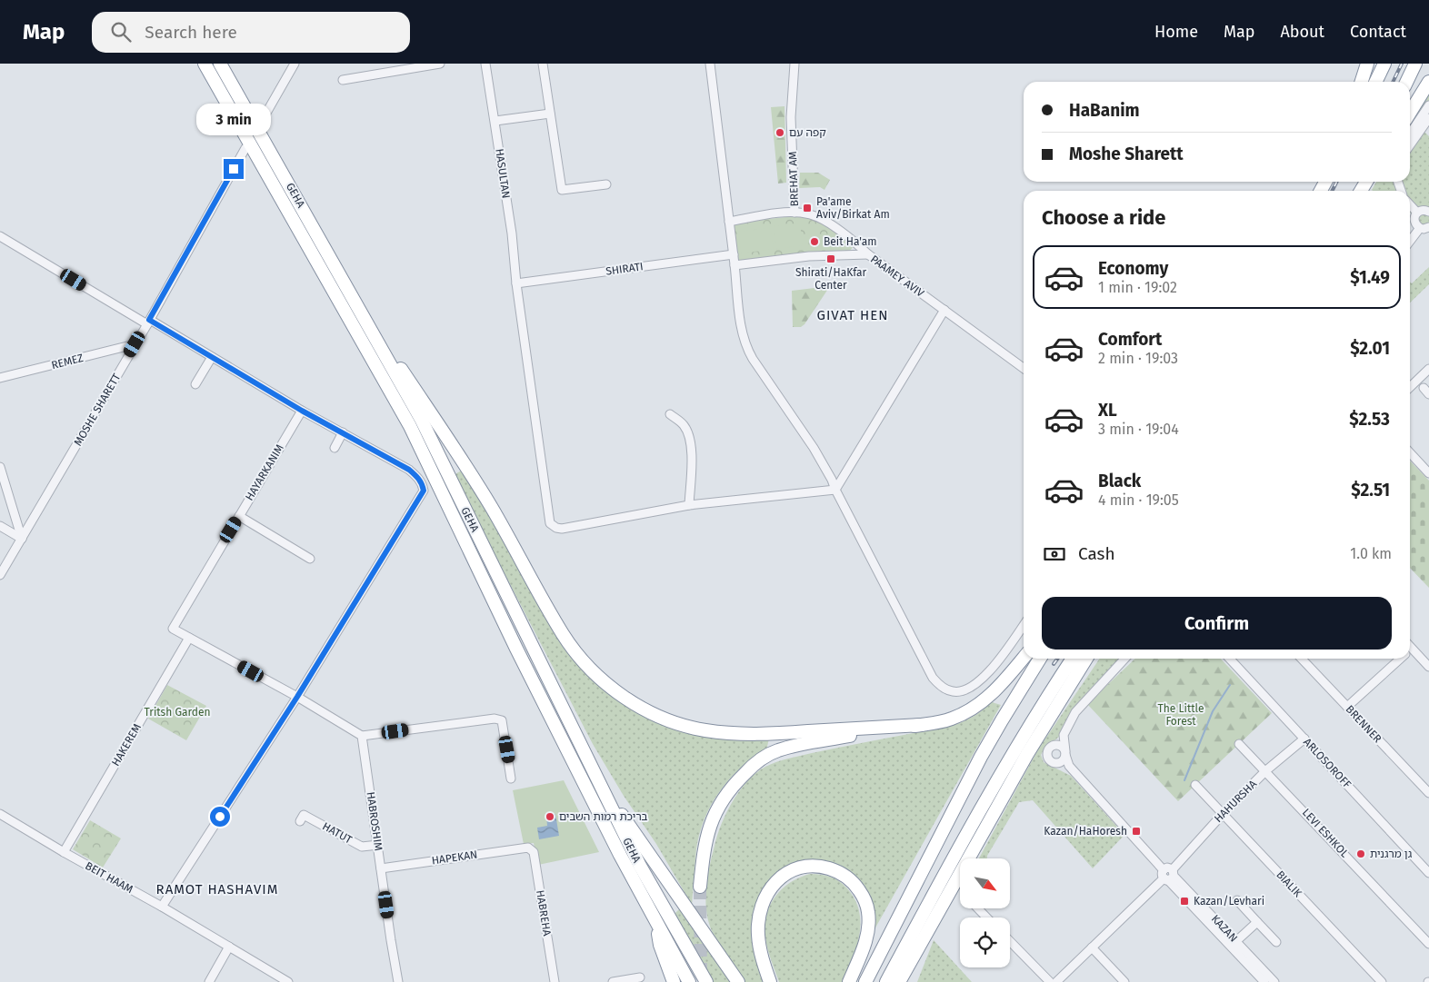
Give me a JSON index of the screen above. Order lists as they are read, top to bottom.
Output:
{
  "streets": {
    "highway": ["GEHA"],
    "street": [
      "HASULTAN",
      "BREHAT AM",
      "SHIRATI",
      "PAAMEY AVIV",
      "REMEZ",
      "MOSHE SHARETT",
      "HAYARKANIM",
      "BRENNER",
      "HAKEREM",
      "ARLOSOROFF",
      "HAHURSHA",
      "HABROSHIM",
      "HATUT",
      "LEVI ESHKOL",
      "HAPEKAN",
      "BEIT HAAM",
      "BIALIK",
      "HABREHA",
      "KAZAN"
    ]
  },
  "crossings": [
    ["HASULTAN", "SHIRATI"],
    ["BREHAT AM", "PAAMEY AVIV"],
    ["REMEZ", "MOSHE SHARETT"],
    ["HAYARKANIM", "HAKEREM"],
    ["HAKEREM", "BEIT HAAM"],
    ["ARLOSOROFF", "HAHURSHA"],
    ["HAHURSHA", "LEVI ESHKOL"],
    ["HAHURSHA", "BIALIK"],
    ["HAHURSHA", "KAZAN"],
    ["HABROSHIM", "HATUT"],
    ["HABROSHIM", "HAPEKAN"],
    ["HAPEKAN", "HABREHA"]
  ],
  "districts": ["GIVAT HEN", "RAMOT HASHAVIM"],
  "parks": ["The Little Forest", "Tritsh Garden"],
  "places": {
    "other": [
      "קפה עם",
      "Beit Ha'am",
      "בריכת רמות השבים",
      "גן מרגנית"
    ],
    "transit": [
      "Pa'ame Aviv/Birkat Am",
      "Shirati/HaKfar Center",
      "Kazan/HaHoresh",
      "Kazan/Levhari"
    ]
  },
  "north": "bottom right",
  "page": {
    "header": "Map",
    "search": "Search here",
    "nav": [
      "Home",
      "Map",
      "About",
      "Contact"
    ],
    "banner": ["HaBanim", "Moshe Sharett"],
    "bubble": "3 min",
    "heading": "Choose a ride",
    "list": [
      {
        "name": "Economy",
        "note": "1 min · 19:02",
        "value": "$1.49"
      },
      {
        "name": "Comfort",
        "note": "2 min · 19:03",
        "value": "$2.01"
      },
      {
        "name": "XL",
        "note": "3 min · 19:04",
        "value": "$2.53"
      },
      {
        "name": "Black",
        "note": "4 min · 19:05",
        "value": "$2.51"
      }
    ],
    "pay": ["Cash", "1.0 km"],
    "buttons": "Confirm"
  }
}
